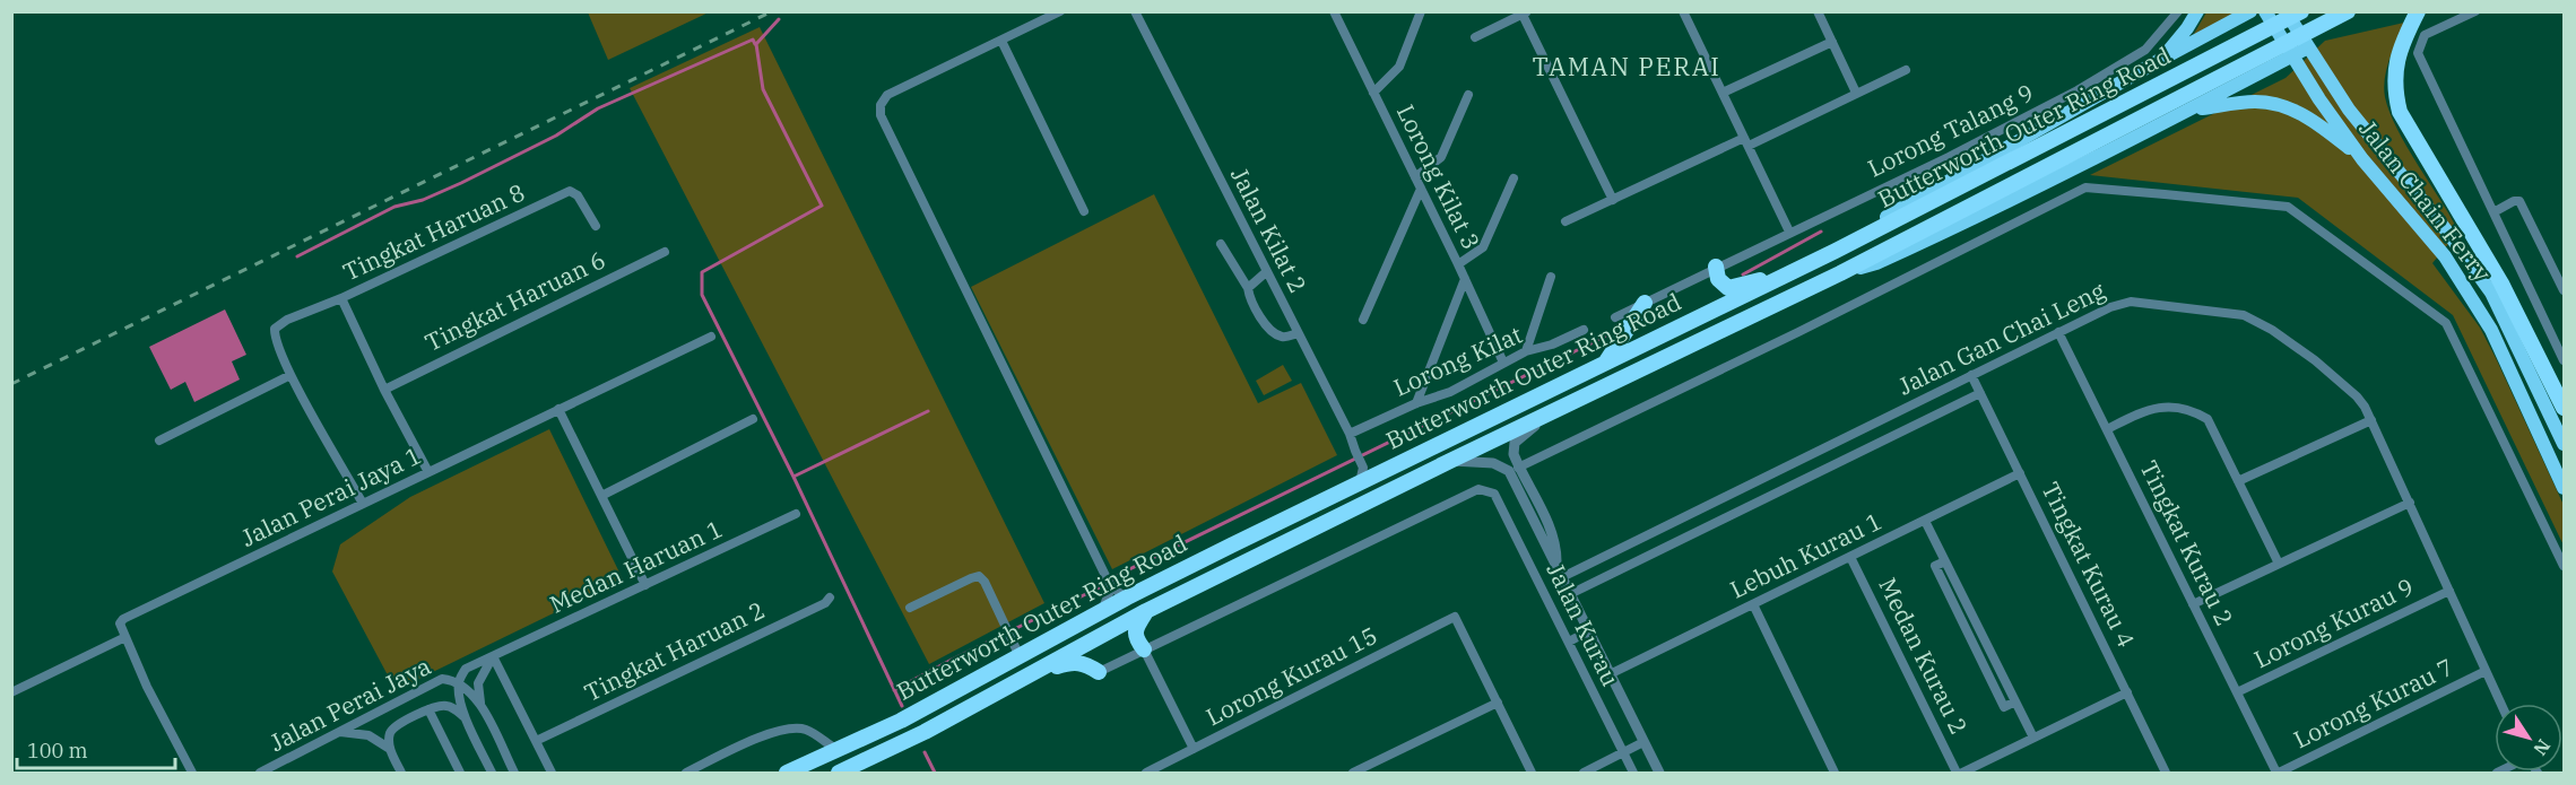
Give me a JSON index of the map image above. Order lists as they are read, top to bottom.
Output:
{
  "streets": {
    "highway": ["Butterworth Outer Ring Road", "Jalan Chain Ferry"],
    "street": [
      "Lorong Talang 9",
      "Lorong Kilat 3",
      "Jalan Kilat 2",
      "Tingkat Haruan 8",
      "Tingkat Haruan 6",
      "Jalan Gan Chai Leng",
      "Lorong Kilat",
      "Jalan Perai Jaya 1",
      "Tingkat Kurau 2",
      "Lebuh Kurau 1",
      "Tingkat Kurau 4",
      "Medan Haruan 1",
      "Lorong Kurau 9",
      "Jalan Kurau",
      "Tingkat Haruan 2",
      "Medan Kurau 2",
      "Lorong Kurau 15",
      "Lorong Kurau 7",
      "Jalan Perai Jaya"
    ]
  },
  "crossings": [
    ["Butterworth Outer Ring Road", "Jalan Kilat 2"],
    ["Butterworth Outer Ring Road", "Jalan Kurau"],
    ["Lorong Kilat 3", "Lorong Kilat"],
    ["Jalan Kilat 2", "Lorong Kilat"],
    ["Jalan Gan Chai Leng", "Tingkat Kurau 2"],
    ["Jalan Gan Chai Leng", "Tingkat Kurau 4"],
    ["Jalan Gan Chai Leng", "Lorong Kurau 9"],
    ["Jalan Gan Chai Leng", "Jalan Kurau"],
    ["Jalan Gan Chai Leng", "Lorong Kurau 7"],
    ["Tingkat Kurau 2", "Lorong Kurau 9"],
    ["Tingkat Kurau 2", "Lorong Kurau 7"],
    ["Lebuh Kurau 1", "Tingkat Kurau 4"],
    ["Lebuh Kurau 1", "Jalan Kurau"],
    ["Lebuh Kurau 1", "Medan Kurau 2"],
    ["Medan Haruan 1", "Jalan Perai Jaya"]
  ],
  "districts": ["TAMAN PERAI"],
  "scale_bar": "100 m",
  "north": "bottom right"
}
